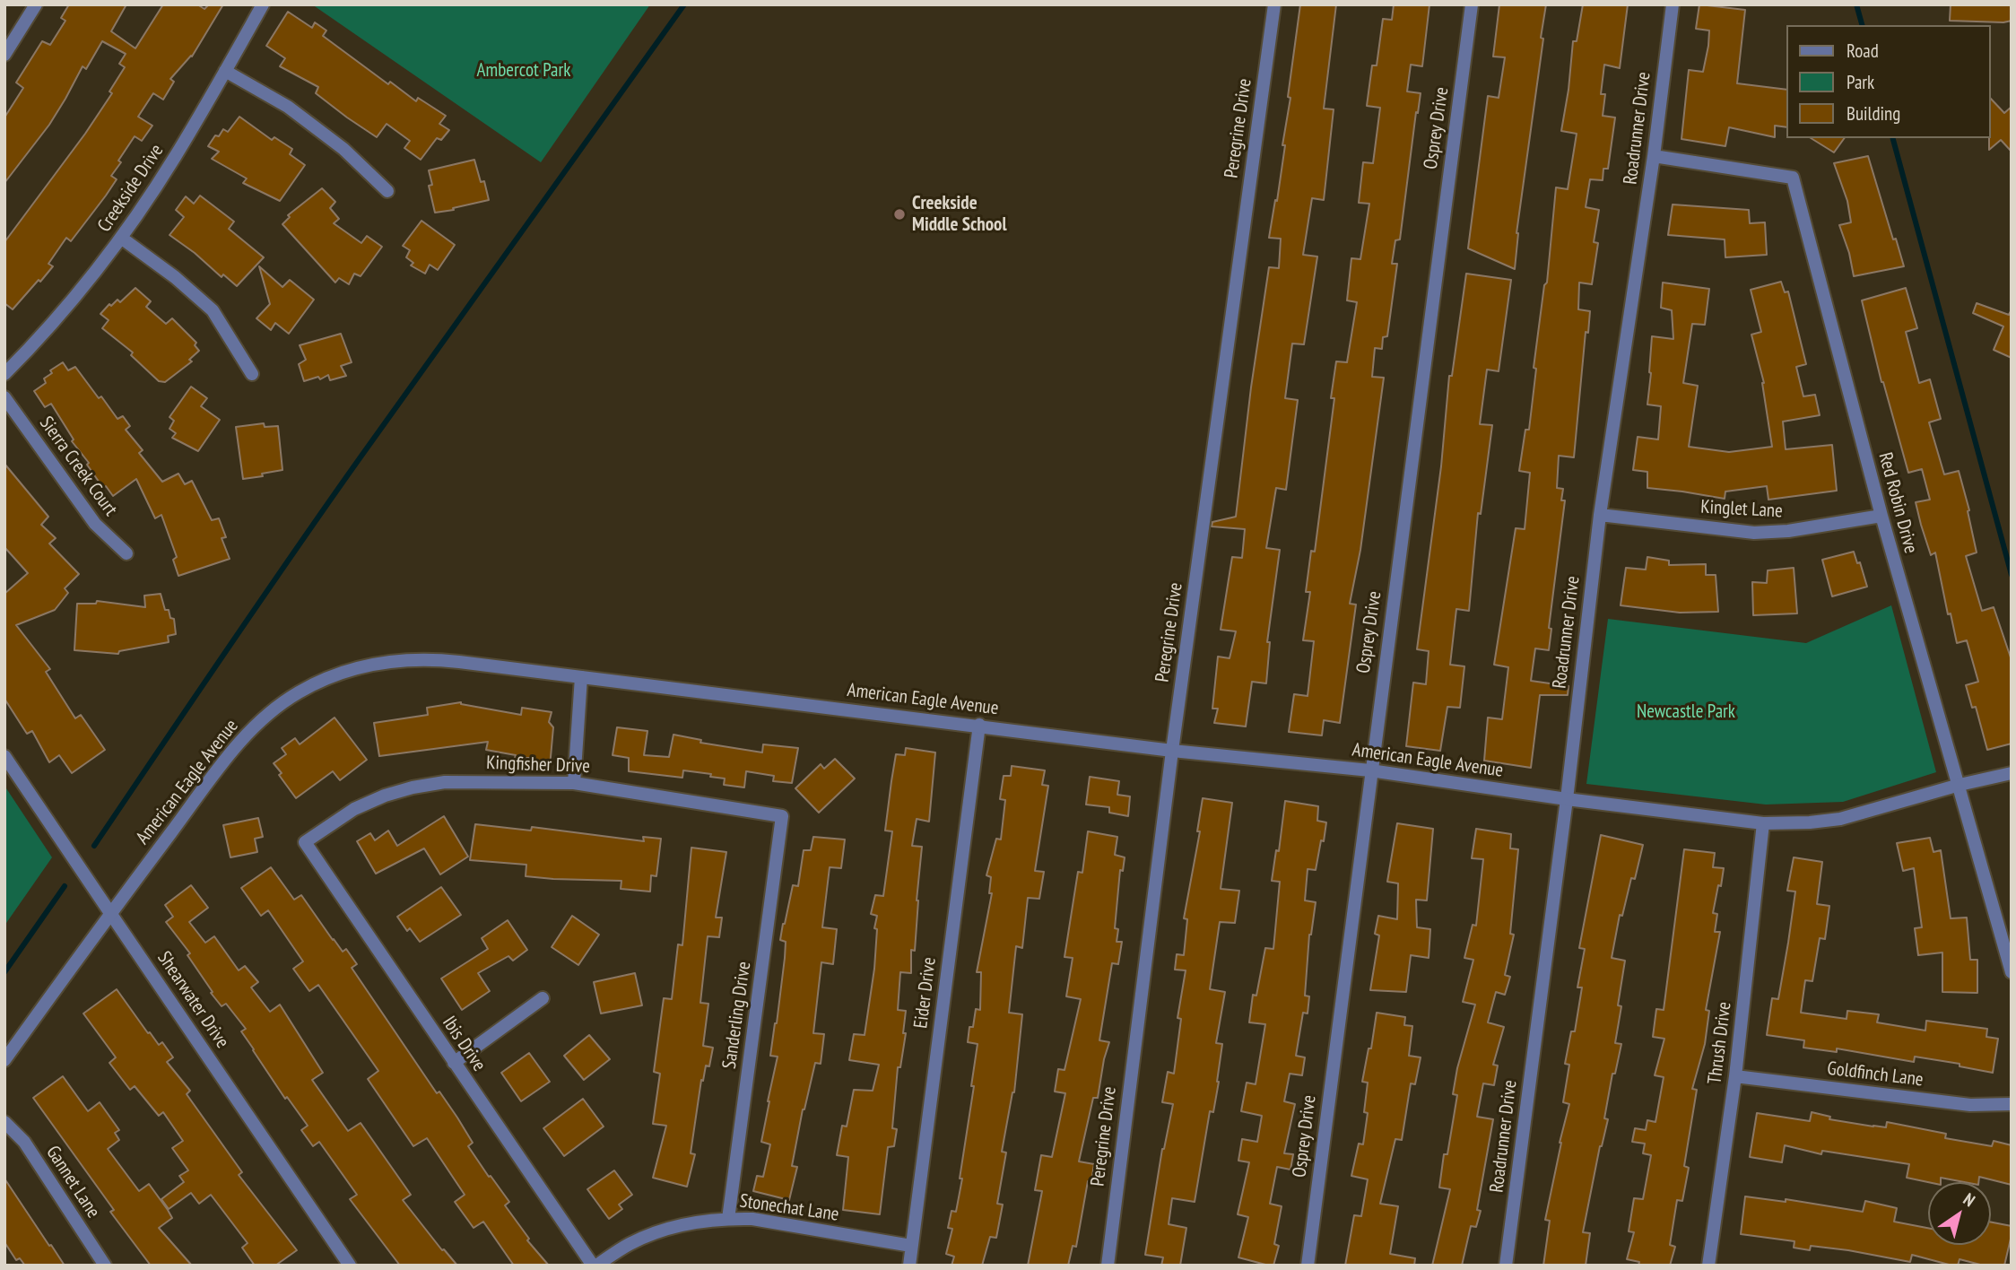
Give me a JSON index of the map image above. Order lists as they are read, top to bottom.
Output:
{
  "streets": {
    "street": [
      "Peregrine Drive",
      "Osprey Drive",
      "Roadrunner Drive",
      "Creekside Drive",
      "Sierra Creek Court",
      "Red Robin Drive",
      "Kinglet Lane",
      "American Eagle Avenue",
      "Kingfisher Drive",
      "Eider Drive",
      "Shearwater Drive",
      "Sanderling Drive",
      "Thrush Drive",
      "Ibis Drive",
      "Goldfinch Lane",
      "Gannet Lane",
      "Stonechat Lane"
    ]
  },
  "crossings": [
    ["Peregrine Drive", "American Eagle Avenue"],
    ["Osprey Drive", "American Eagle Avenue"],
    ["Roadrunner Drive", "Red Robin Drive"],
    ["Roadrunner Drive", "Kinglet Lane"],
    ["Roadrunner Drive", "American Eagle Avenue"],
    ["Red Robin Drive", "Kinglet Lane"],
    ["Red Robin Drive", "American Eagle Avenue"],
    ["American Eagle Avenue", "Eider Drive"],
    ["American Eagle Avenue", "Shearwater Drive"],
    ["American Eagle Avenue", "Thrush Drive"],
    ["Kingfisher Drive", "Sanderling Drive"],
    ["Kingfisher Drive", "Ibis Drive"],
    ["Eider Drive", "Stonechat Lane"],
    ["Sanderling Drive", "Stonechat Lane"],
    ["Thrush Drive", "Goldfinch Lane"],
    ["Ibis Drive", "Stonechat Lane"]
  ],
  "parks": ["Ambercot Park", "Newcastle Park"],
  "places": ["Creekside Middle School"],
  "legend": ["Road", "Park", "Building"],
  "north": "top right"
}
